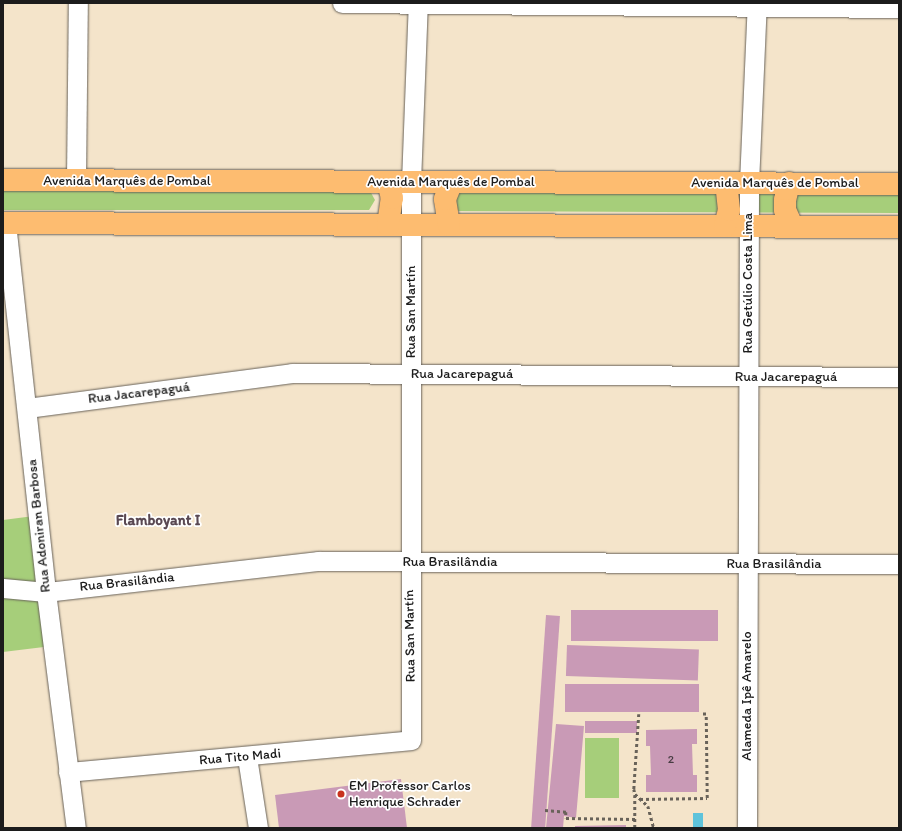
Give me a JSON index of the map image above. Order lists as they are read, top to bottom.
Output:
{
  "streets": {
    "main road": ["Avenida Marquês de Pombal"],
    "street": [
      "Rua Getúlio Costa Lima",
      "Rua San Martín",
      "Rua Jacarepaguá",
      "Rua Adoniran Barbosa",
      "Rua Brasilândia",
      "Alameda Ipê Amarelo",
      "Rua Tito Madi"
    ]
  },
  "crossings": [
    ["Avenida Marquês de Pombal", "Rua Getúlio Costa Lima"],
    ["Avenida Marquês de Pombal", "Rua San Martín"],
    ["Rua Getúlio Costa Lima", "Rua Jacarepaguá"],
    ["Rua Getúlio Costa Lima", "Rua Brasilândia"],
    ["Rua Getúlio Costa Lima", "Alameda Ipê Amarelo"],
    ["Rua San Martín", "Rua Jacarepaguá"],
    ["Rua San Martín", "Rua Brasilândia"],
    ["Rua San Martín", "Rua Tito Madi"],
    ["Rua Jacarepaguá", "Rua Adoniran Barbosa"],
    ["Rua Adoniran Barbosa", "Rua Brasilândia"],
    ["Rua Adoniran Barbosa", "Rua Tito Madi"],
    ["Rua Brasilândia", "Alameda Ipê Amarelo"]
  ],
  "districts": ["Flamboyant I"],
  "places": ["EM Professor Carlos Henrique Schrader"],
  "house_numbers": ["2"]
}
